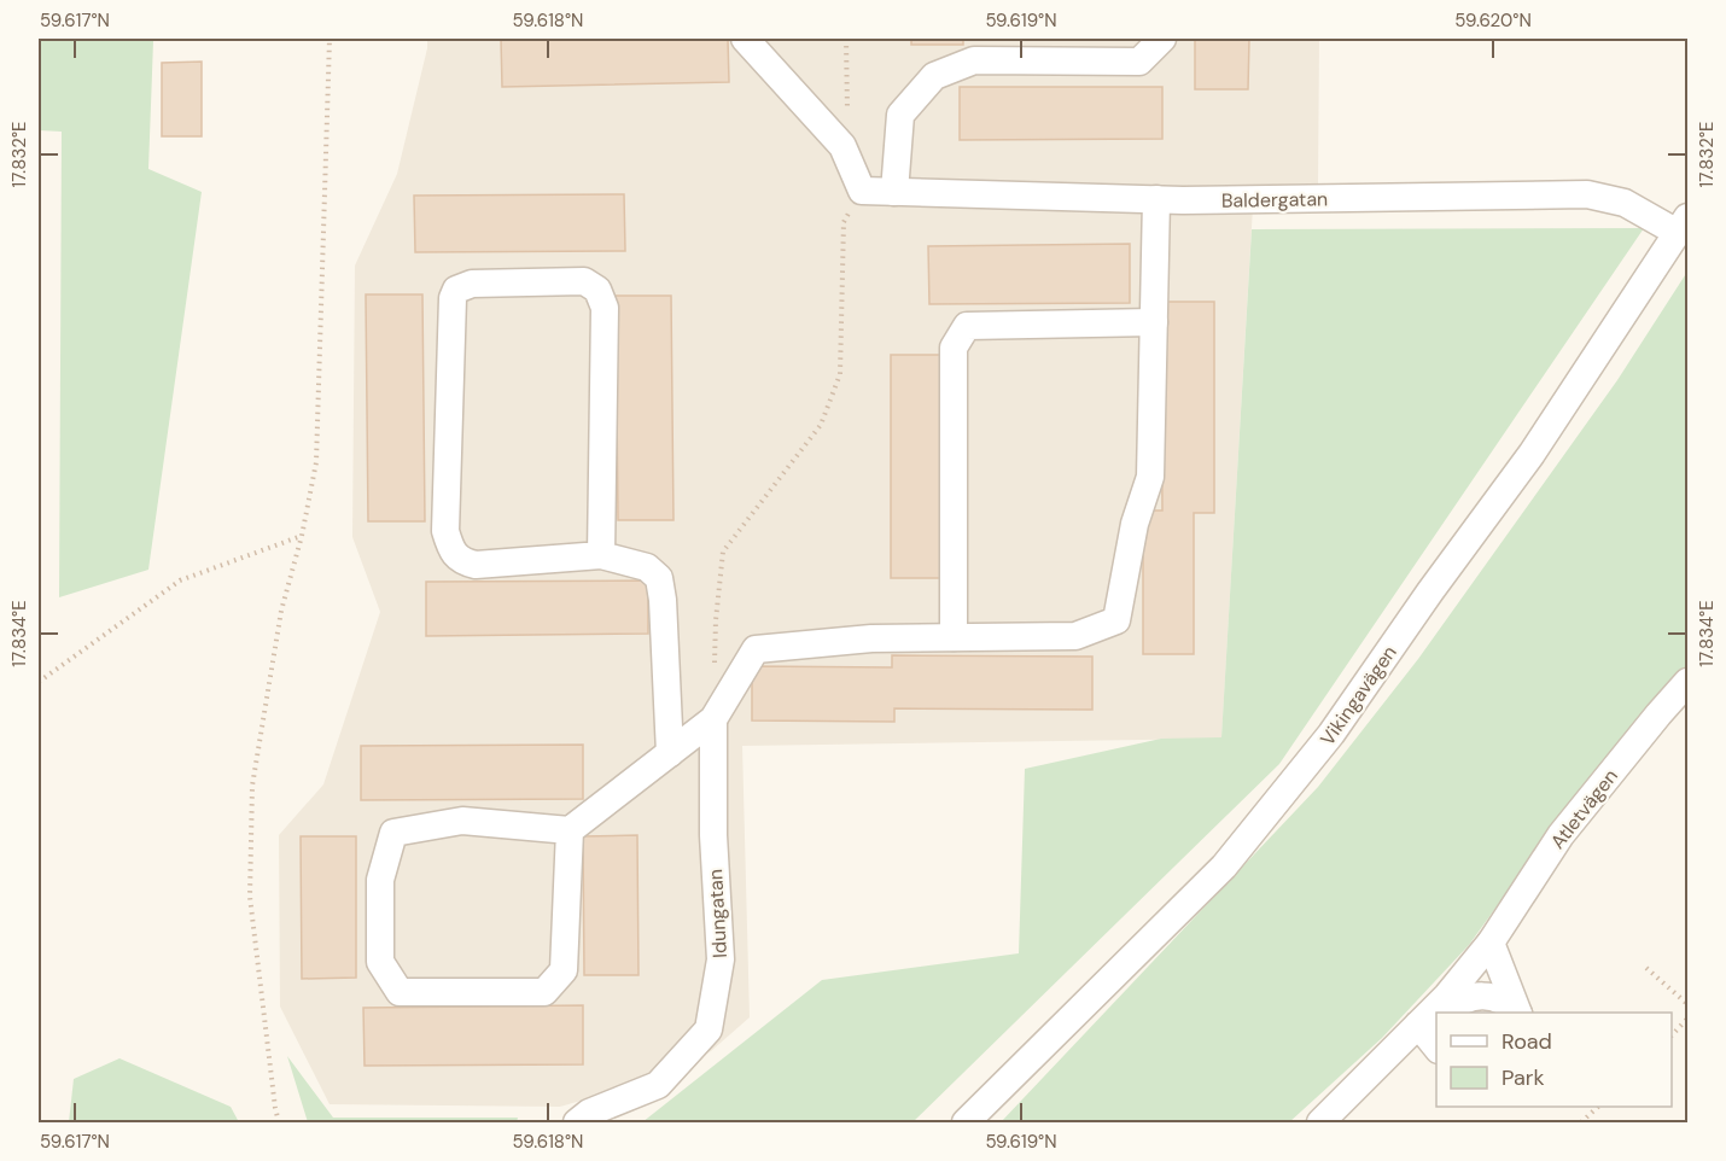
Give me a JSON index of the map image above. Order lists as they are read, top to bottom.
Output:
{
  "streets": {
    "street": [
      "Baldergatan",
      "Vikingavägen",
      "Atletvägen",
      "Idungatan"
    ]
  },
  "crossings": [
    ["Baldergatan", "Vikingavägen"]
  ],
  "legend": ["Road", "Park"],
  "coordinates": [
    "59.617°N",
    "59.618°N",
    "59.619°N",
    "59.620°N",
    "17.832°E",
    "17.834°E"
  ]
}
